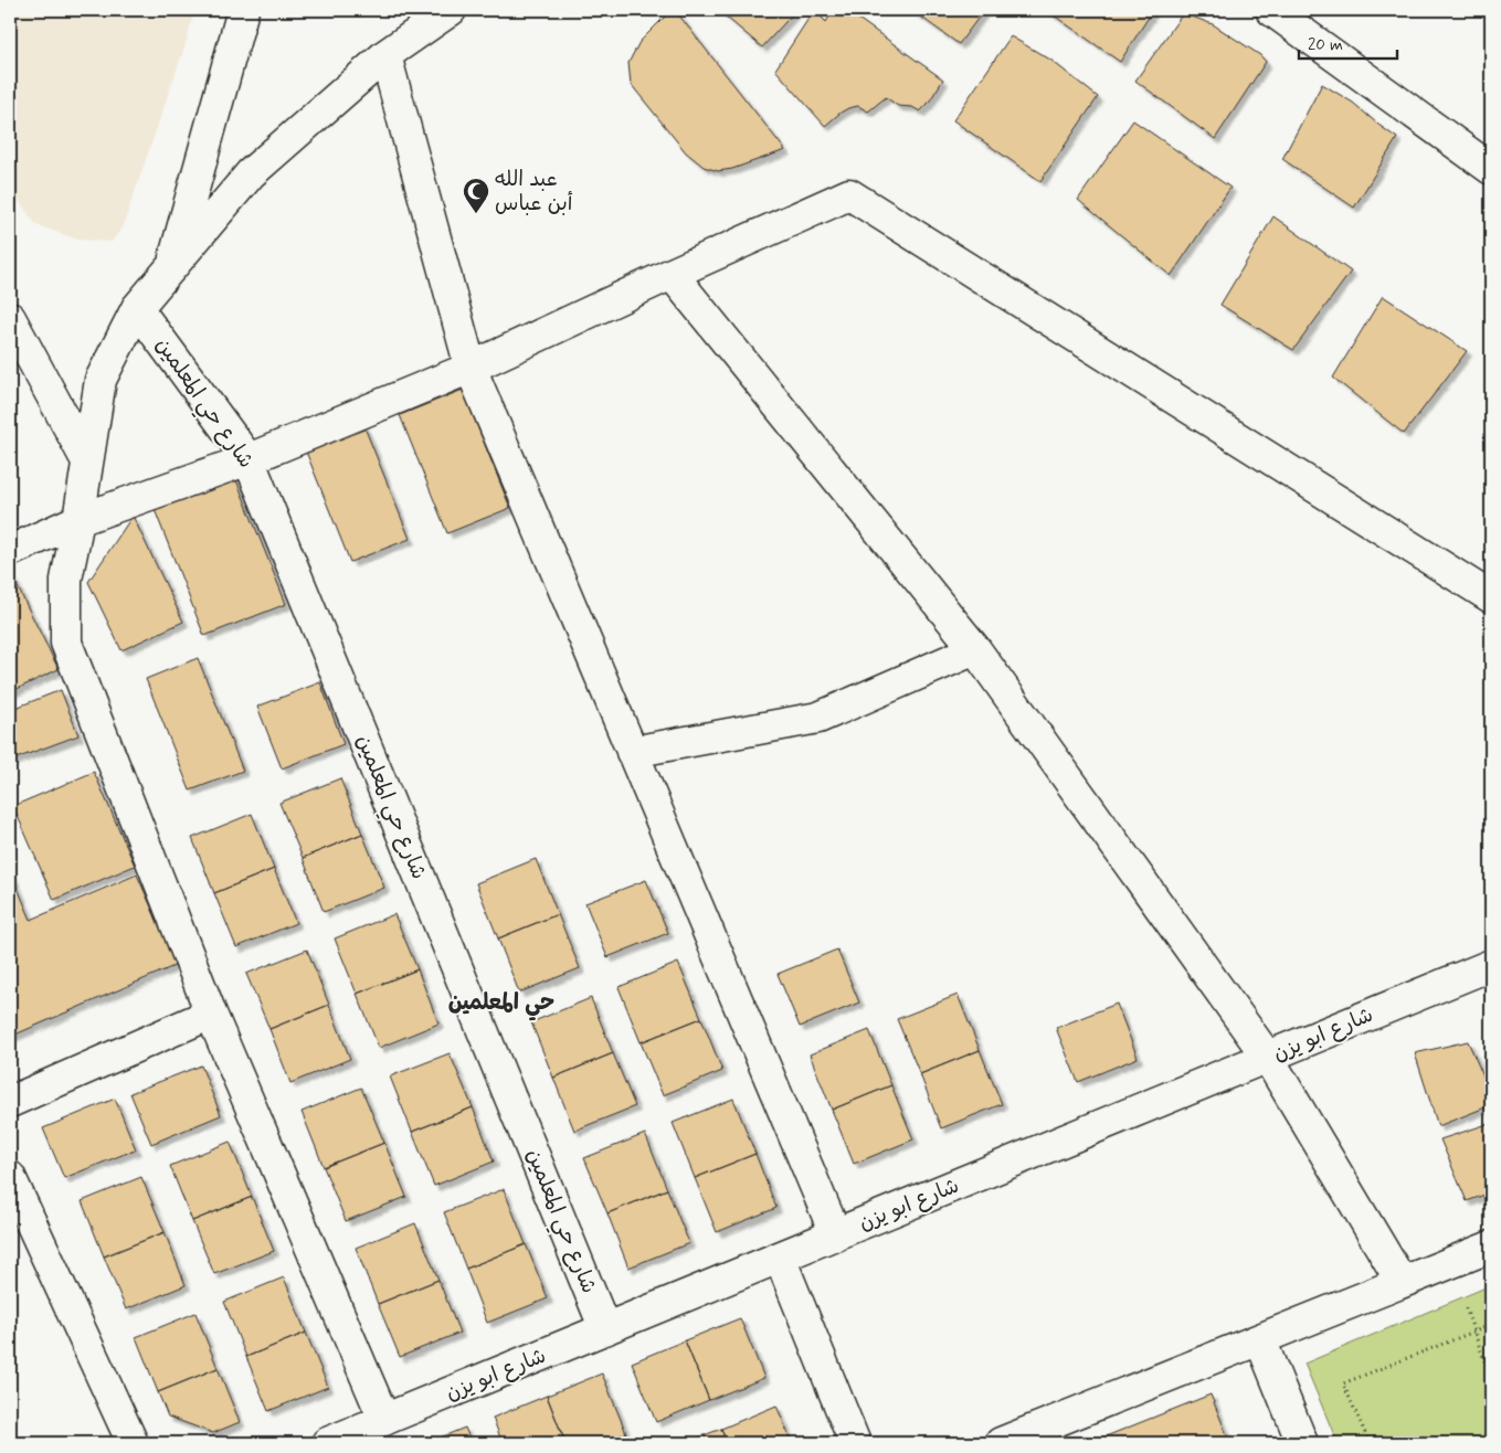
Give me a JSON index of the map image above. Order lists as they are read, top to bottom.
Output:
{
  "streets": {
    "street": ["شارع حي المعلمين", "شارع ابو يزن"]
  },
  "crossings": [
    ["شارع حي المعلمين", "شارع ابو يزن"]
  ],
  "districts": ["حي المعلمين"],
  "places": {
    "mosque": ["عبد الله أبن عباس"]
  },
  "scale_bar": "20 m"
}
